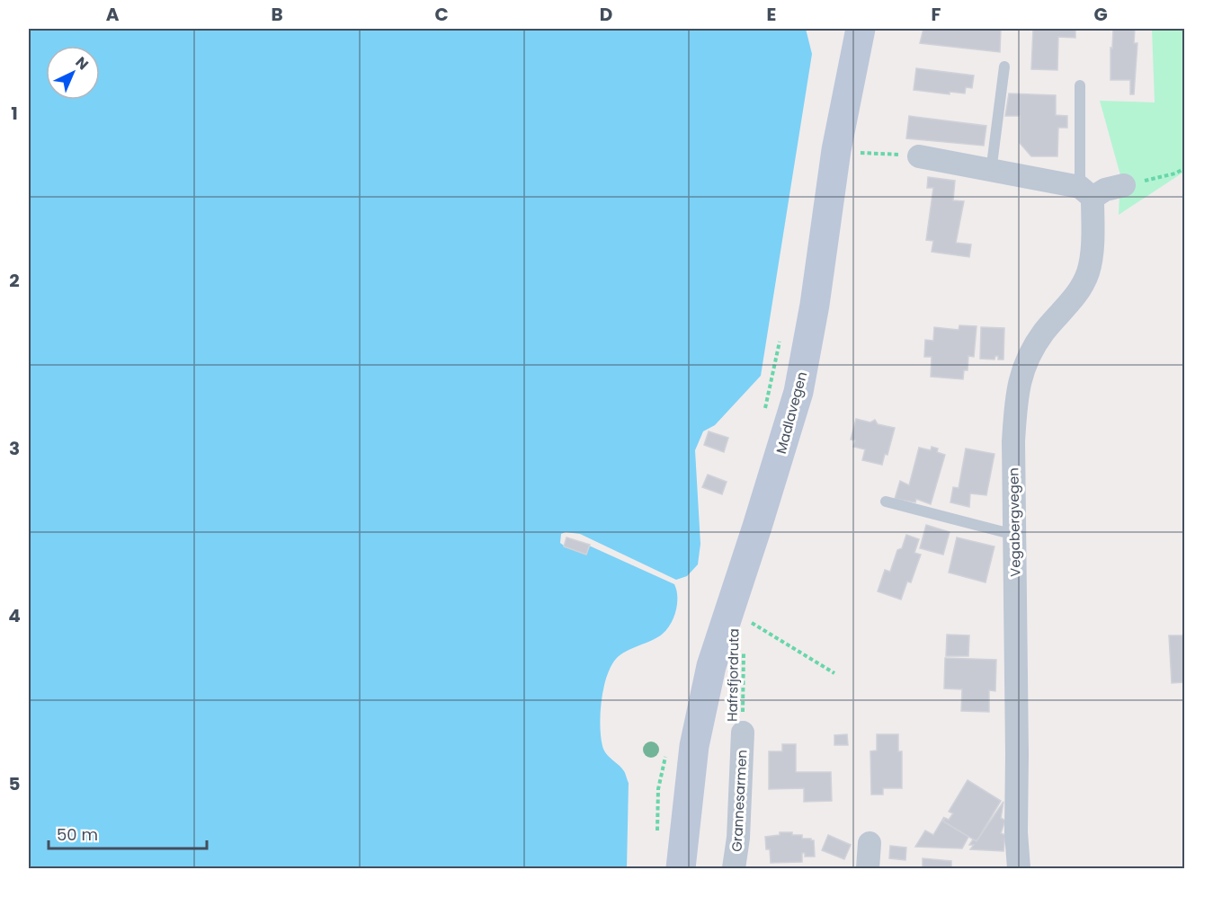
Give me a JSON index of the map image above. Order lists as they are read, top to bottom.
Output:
{
  "streets": {
    "main road": ["Madlavegen"],
    "street": ["Vegabergvegen", "Grannesarmen"],
    "path": ["Hafrsfjordruta"]
  },
  "crossings": [
    ["Hafrsfjordruta", "Grannesarmen"]
  ],
  "scale_bar": "50 m",
  "north": "top right",
  "grid": {
    "columns": [
      "A",
      "B",
      "C",
      "D",
      "E",
      "F",
      "G"
    ],
    "rows": [
      "1",
      "2",
      "3",
      "4",
      "5"
    ]
  }
}
